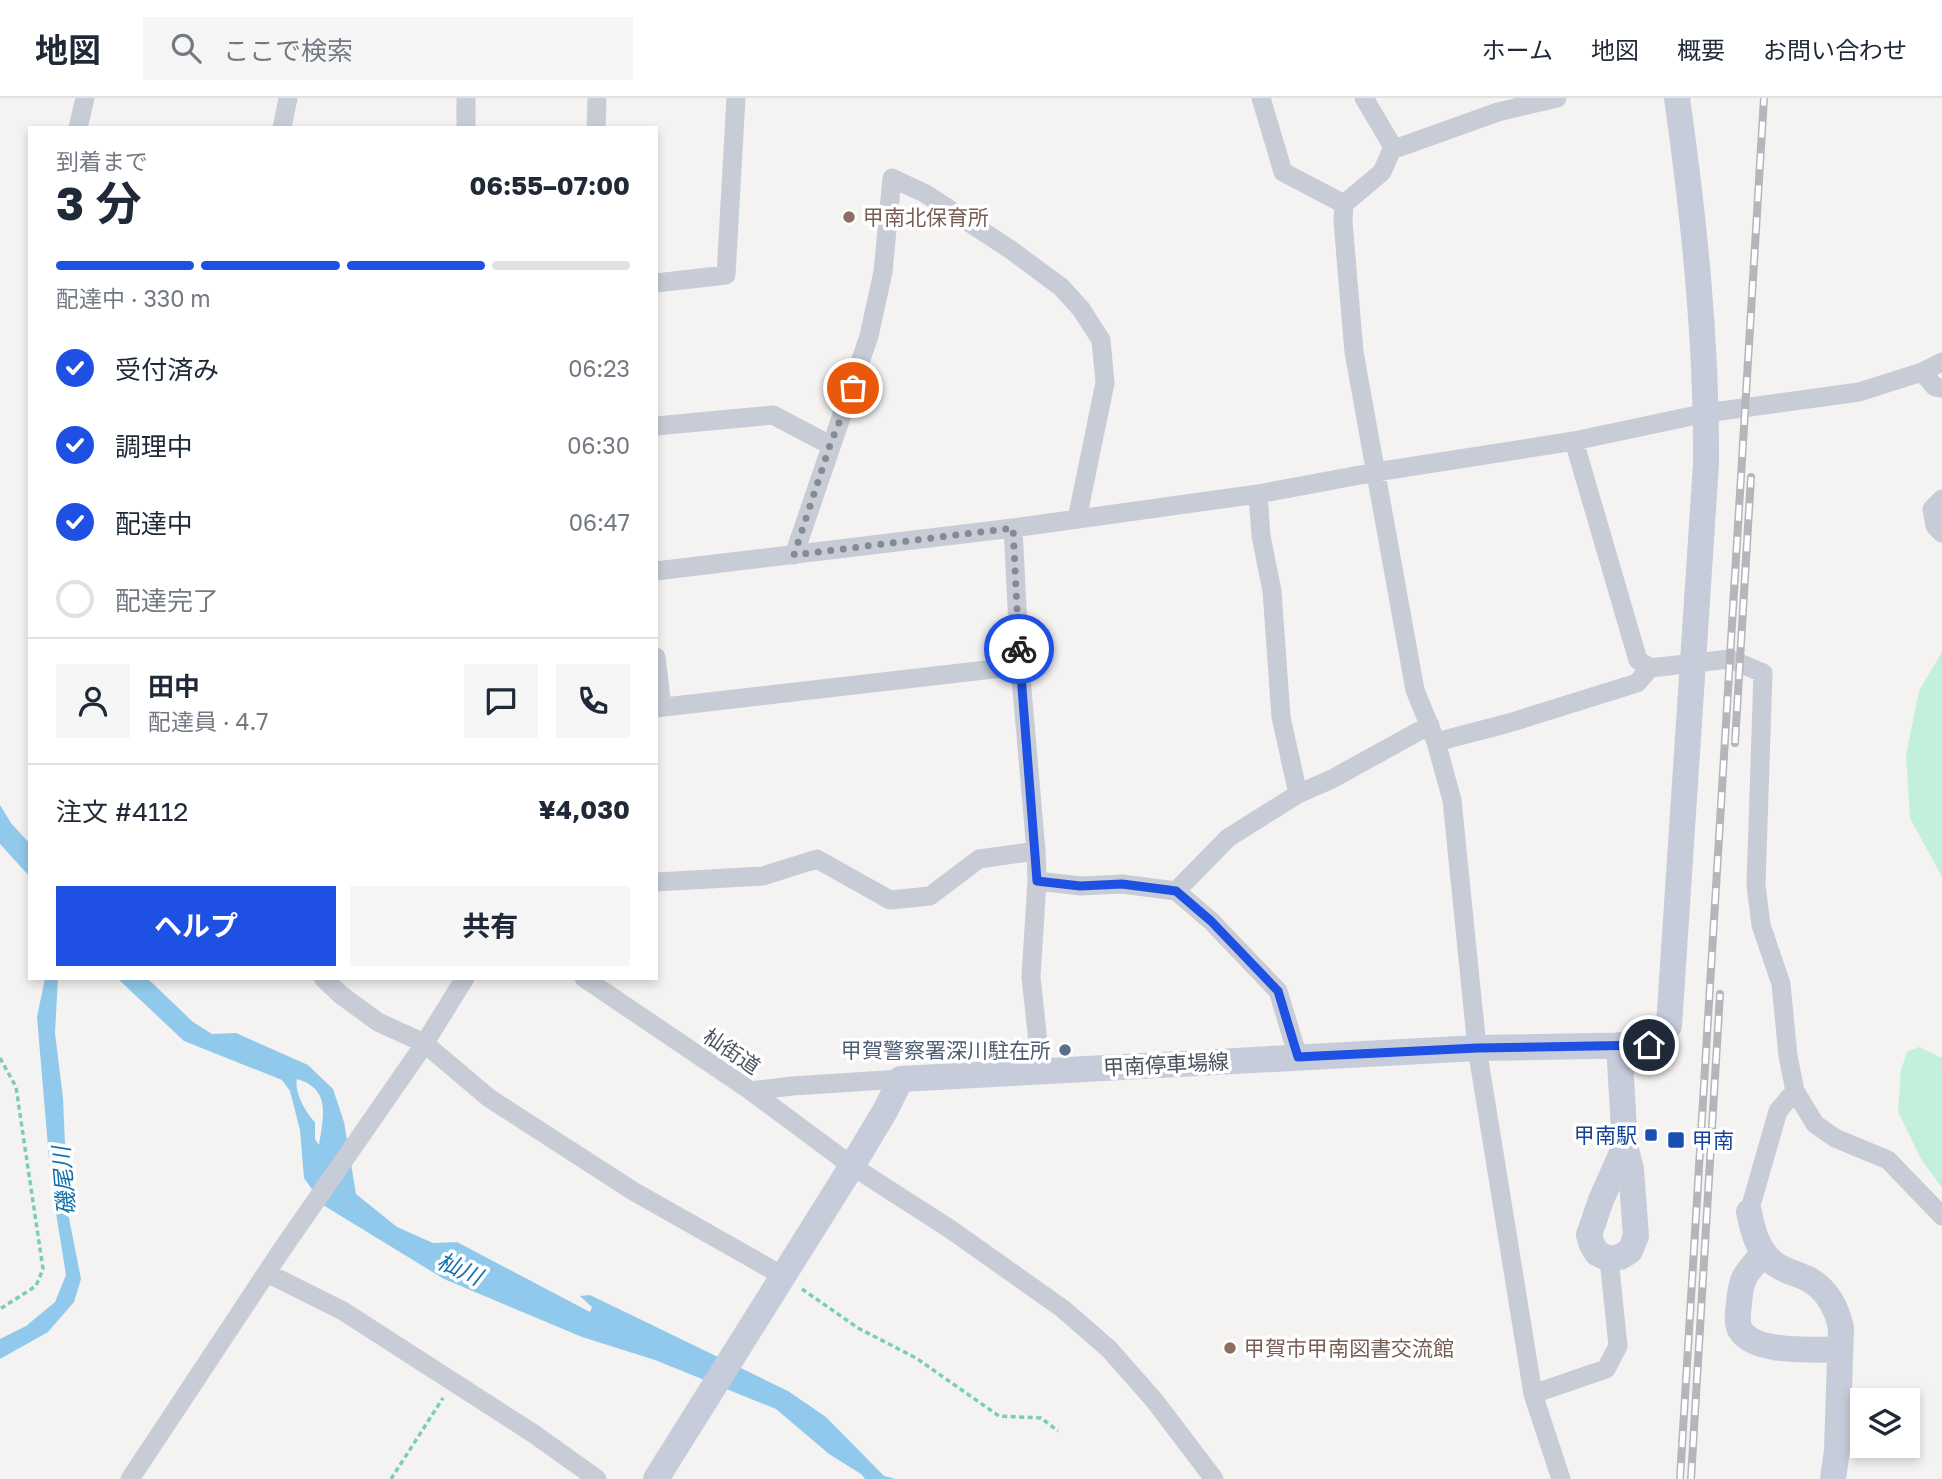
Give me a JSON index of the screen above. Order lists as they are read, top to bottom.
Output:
{
  "streets": {
    "street": ["杣街道", "甲南停車場線"]
  },
  "water": ["磯尾川", "杣川"],
  "places": {
    "other": ["甲南北保育所", "甲賀警察署深川駐在所", "甲賀市甲南図書交流館"],
    "transit": ["甲南駅", "甲南"]
  },
  "page": {
    "header": "地図",
    "search": "ここで検索",
    "nav": [
      "ホーム",
      "地図",
      "概要",
      "お問い合わせ"
    ],
    "heading": ["3 分", "到着まで", "06:55–07:00"],
    "panel": [
      "田中",
      "配達員 · 4.7",
      "注文 #4112",
      "¥4,030"
    ],
    "bar": "配達中 · 330 m",
    "list": [
      ["受付済み", "06:23"],
      ["調理中", "06:30"],
      ["配達中", "06:47"],
      "配達完了"
    ],
    "buttons": ["ヘルプ", "共有"]
  }
}
